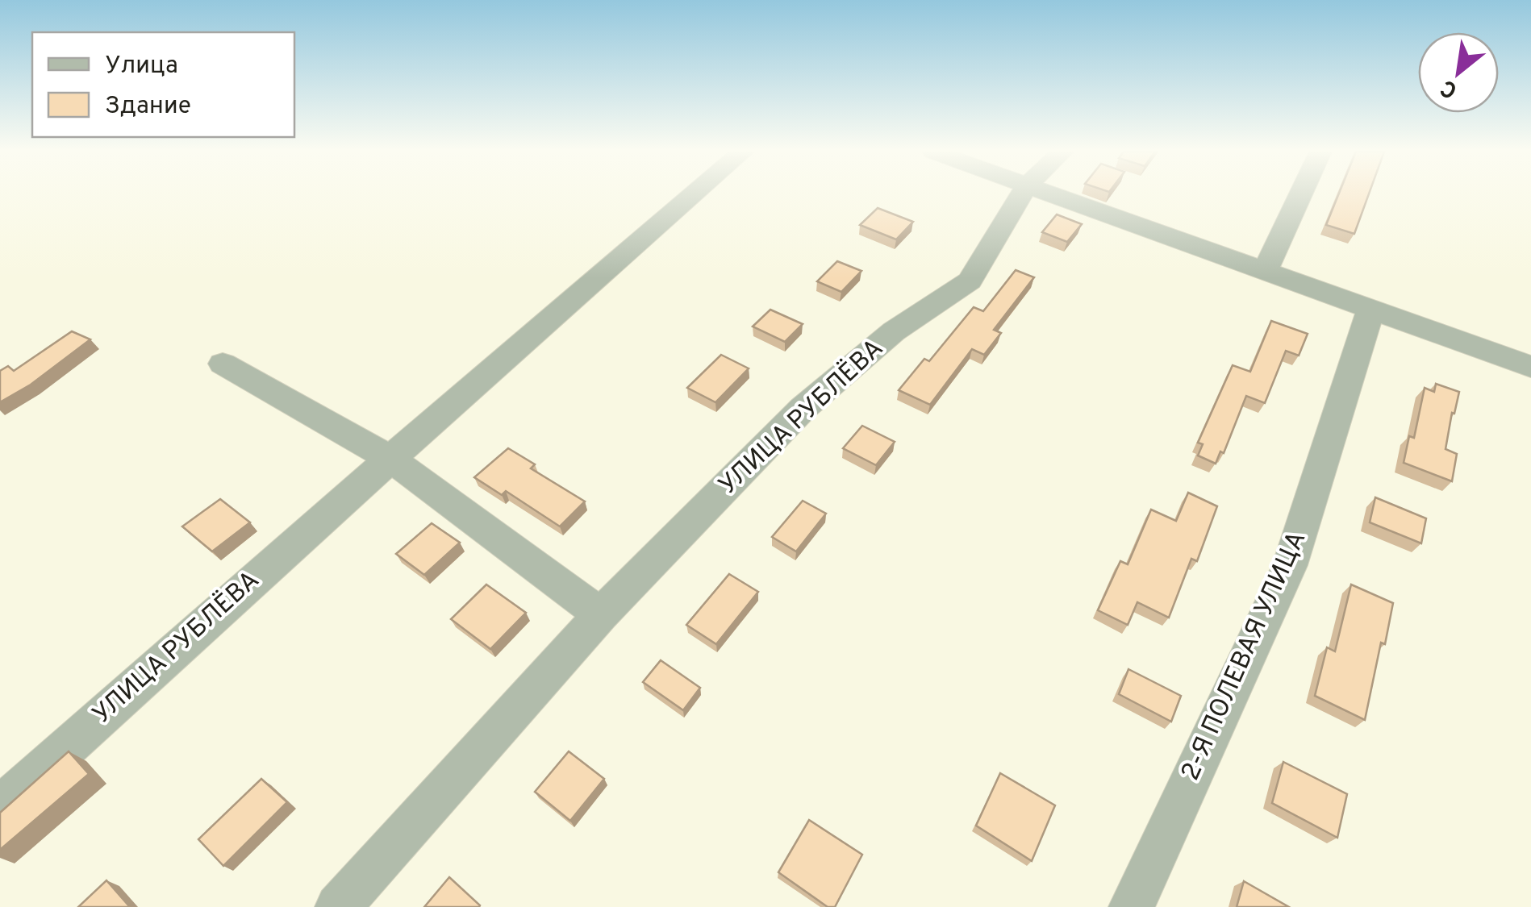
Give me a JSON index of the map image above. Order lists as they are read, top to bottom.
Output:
{
  "streets": {
    "street": ["УЛИЦА РУБЛЁВА", "2-Я ПОЛЕВАЯ УЛИЦА"]
  },
  "legend": ["Улица", "Здание"],
  "north": "bottom left"
}
